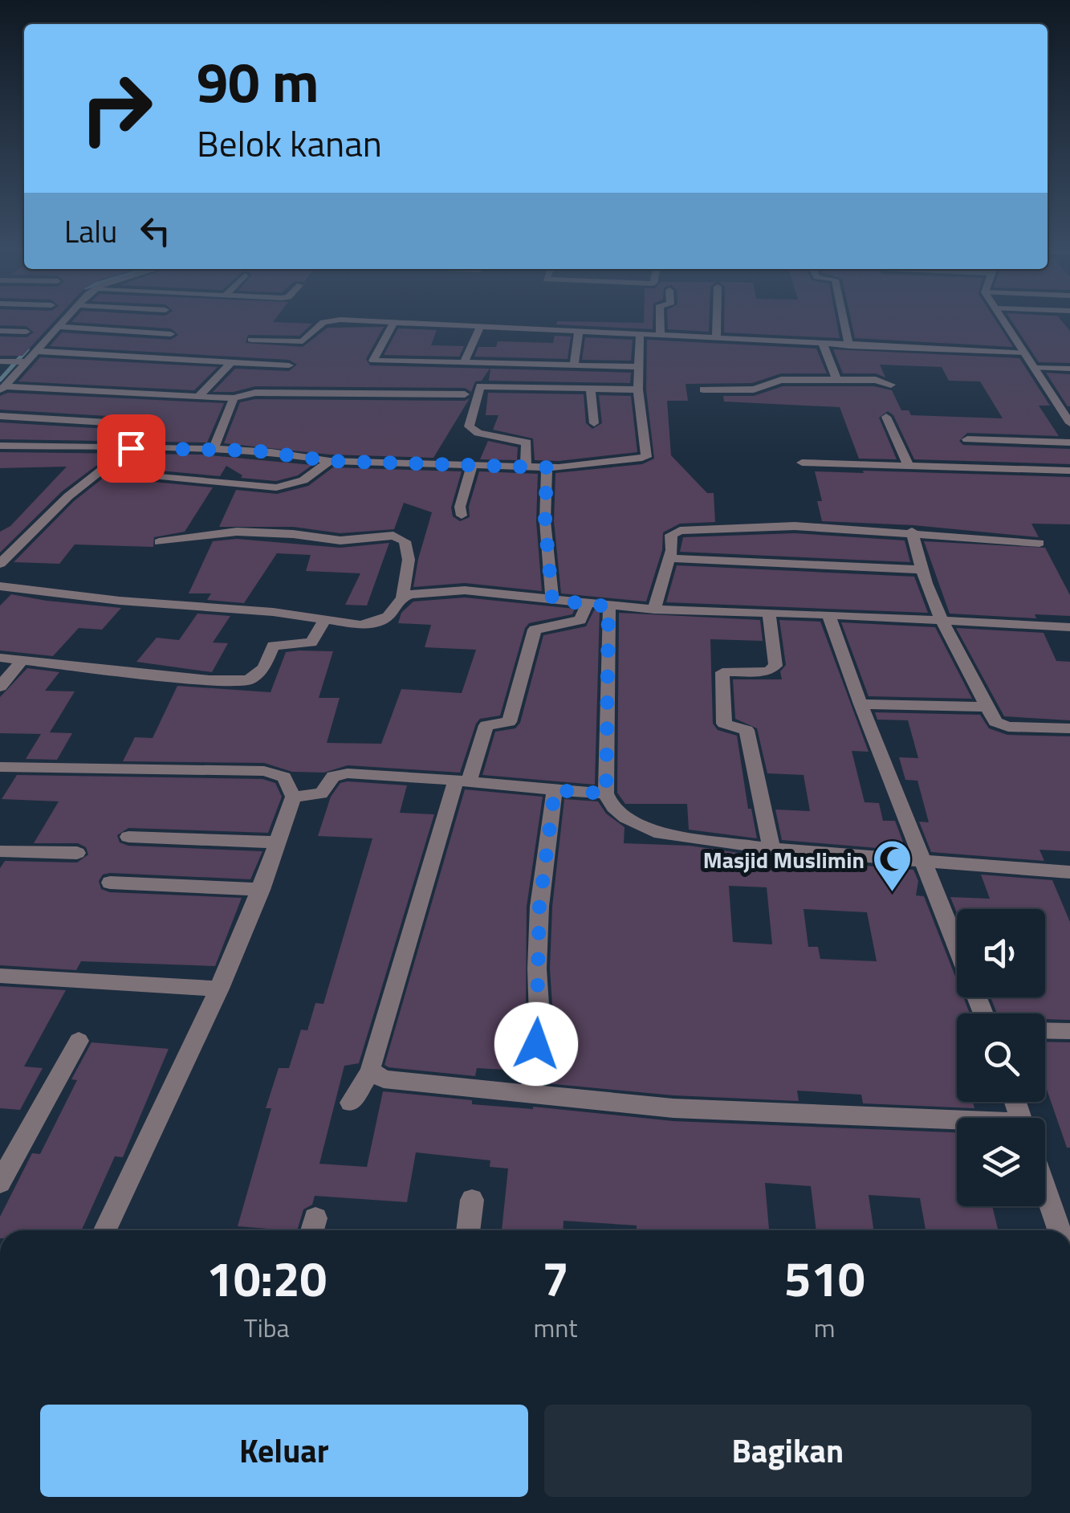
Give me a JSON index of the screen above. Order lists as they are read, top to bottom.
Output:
{
  "places": {
    "mosque": ["Masjid Muslimin"]
  },
  "page": {
    "turn": ["90 m", "Belok kanan"],
    "then": "Lalu",
    "eta": [
      "10:20",
      "Tiba",
      "7",
      "mnt",
      "510",
      "m"
    ],
    "buttons": ["Keluar", "Bagikan"]
  }
}
